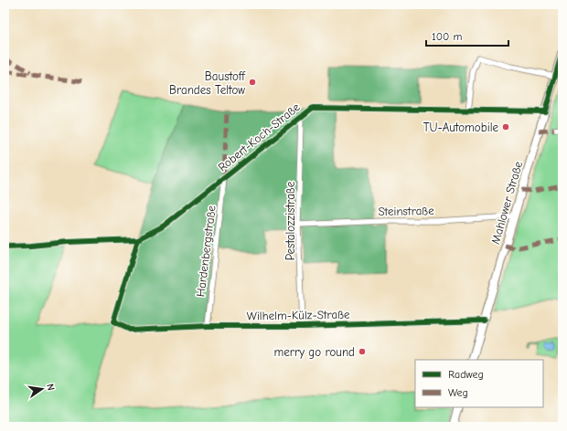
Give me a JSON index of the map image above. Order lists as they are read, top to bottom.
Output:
{
  "streets": {
    "main road": ["Mahlower Straße"],
    "street": [
      "Robert-Koch-Straße",
      "Steinstraße",
      "Pestalozzistraße",
      "Hardenbergstraße",
      "Wilhelm-Külz-Straße"
    ]
  },
  "crossings": [
    ["Robert-Koch-Straße", "Mahlower Straße"],
    ["Robert-Koch-Straße", "Pestalozzistraße"],
    ["Robert-Koch-Straße", "Hardenbergstraße"],
    ["Robert-Koch-Straße", "Wilhelm-Külz-Straße"],
    ["Mahlower Straße", "Steinstraße"],
    ["Mahlower Straße", "Wilhelm-Külz-Straße"],
    ["Steinstraße", "Pestalozzistraße"],
    ["Pestalozzistraße", "Wilhelm-Külz-Straße"],
    ["Hardenbergstraße", "Wilhelm-Külz-Straße"]
  ],
  "places": ["Baustoff Brandes Teltow", "TU-Automobile", "merry go round"],
  "legend": ["Radweg", "Weg"],
  "scale_bar": "100 m",
  "north": "right"
}
